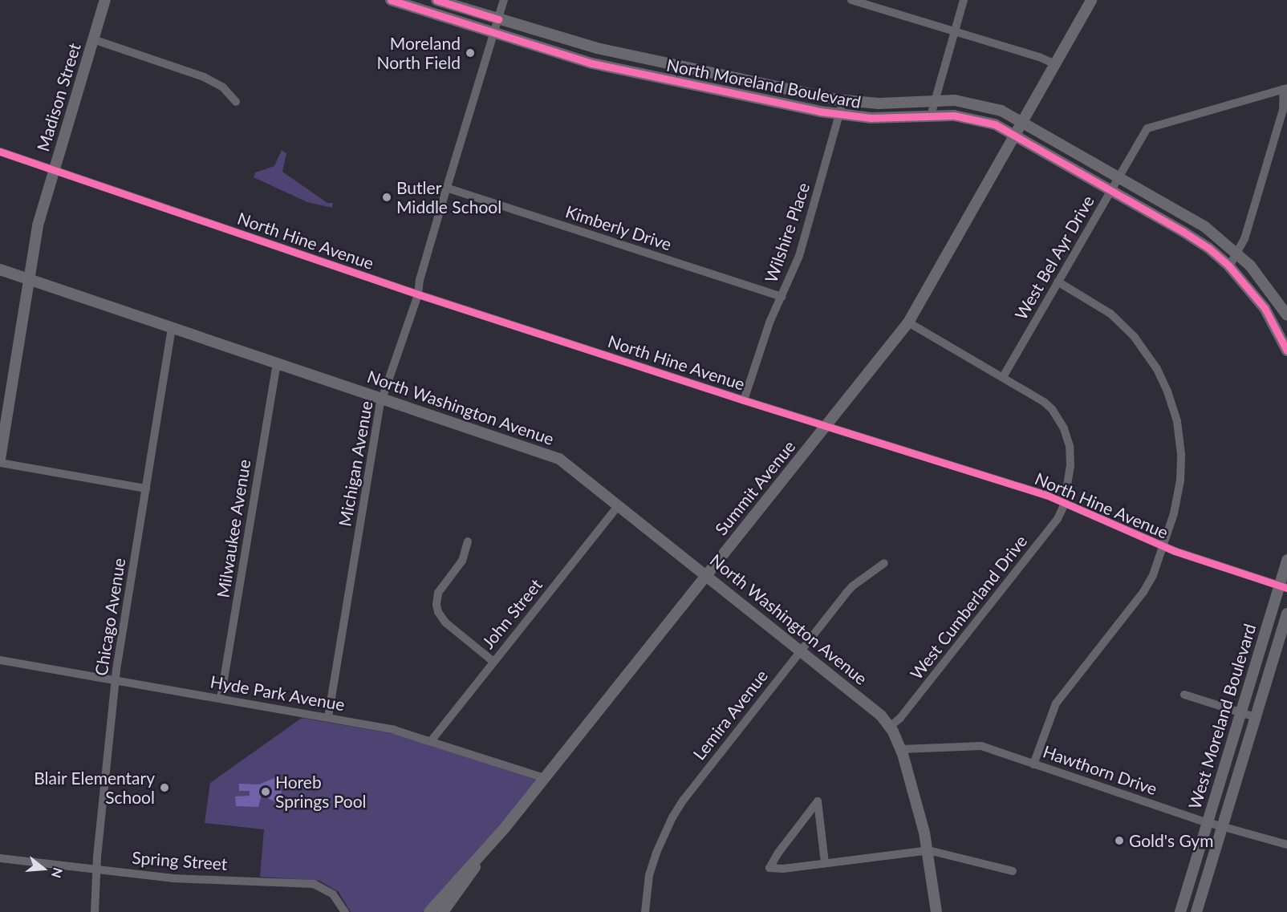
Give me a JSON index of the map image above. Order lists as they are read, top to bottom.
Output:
{
  "streets": {
    "street": [
      "North Moreland Boulevard",
      "Madison Street",
      "Kimberly Drive",
      "Wilshire Place",
      "North Hine Avenue",
      "West Bel Ayr Drive",
      "North Washington Avenue",
      "Michigan Avenue",
      "Summit Avenue",
      "Milwaukee Avenue",
      "West Cumberland Drive",
      "John Street",
      "Chicago Avenue",
      "Hyde Park Avenue",
      "Lemira Avenue",
      "West Moreland Boulevard",
      "Hawthorn Drive",
      "Spring Street"
    ]
  },
  "crossings": [
    ["North Moreland Boulevard", "Wilshire Place"],
    ["North Moreland Boulevard", "West Bel Ayr Drive"],
    ["North Moreland Boulevard", "Michigan Avenue"],
    ["North Moreland Boulevard", "Summit Avenue"],
    ["Madison Street", "North Hine Avenue"],
    ["Madison Street", "North Washington Avenue"],
    ["Kimberly Drive", "Wilshire Place"],
    ["Kimberly Drive", "Michigan Avenue"],
    ["Wilshire Place", "North Hine Avenue"],
    ["North Hine Avenue", "Michigan Avenue"],
    ["North Hine Avenue", "Summit Avenue"],
    ["North Hine Avenue", "West Cumberland Drive"],
    ["North Hine Avenue", "West Moreland Boulevard"],
    ["West Bel Ayr Drive", "West Cumberland Drive"],
    ["North Washington Avenue", "Michigan Avenue"],
    ["North Washington Avenue", "Summit Avenue"],
    ["North Washington Avenue", "Milwaukee Avenue"],
    ["North Washington Avenue", "West Cumberland Drive"],
    ["North Washington Avenue", "John Street"],
    ["North Washington Avenue", "Chicago Avenue"],
    ["North Washington Avenue", "Lemira Avenue"],
    ["North Washington Avenue", "Hawthorn Drive"],
    ["Michigan Avenue", "Hyde Park Avenue"],
    ["Summit Avenue", "West Cumberland Drive"],
    ["Summit Avenue", "Hyde Park Avenue"],
    ["Milwaukee Avenue", "Hyde Park Avenue"],
    ["John Street", "Hyde Park Avenue"],
    ["Chicago Avenue", "Hyde Park Avenue"],
    ["Chicago Avenue", "Spring Street"],
    ["West Moreland Boulevard", "Hawthorn Drive"]
  ],
  "places": [
    "Moreland North Field",
    "Butler Middle School",
    "Blair Elementary School",
    "Horeb Springs Pool",
    "Gold's Gym"
  ],
  "north": "right"
}
